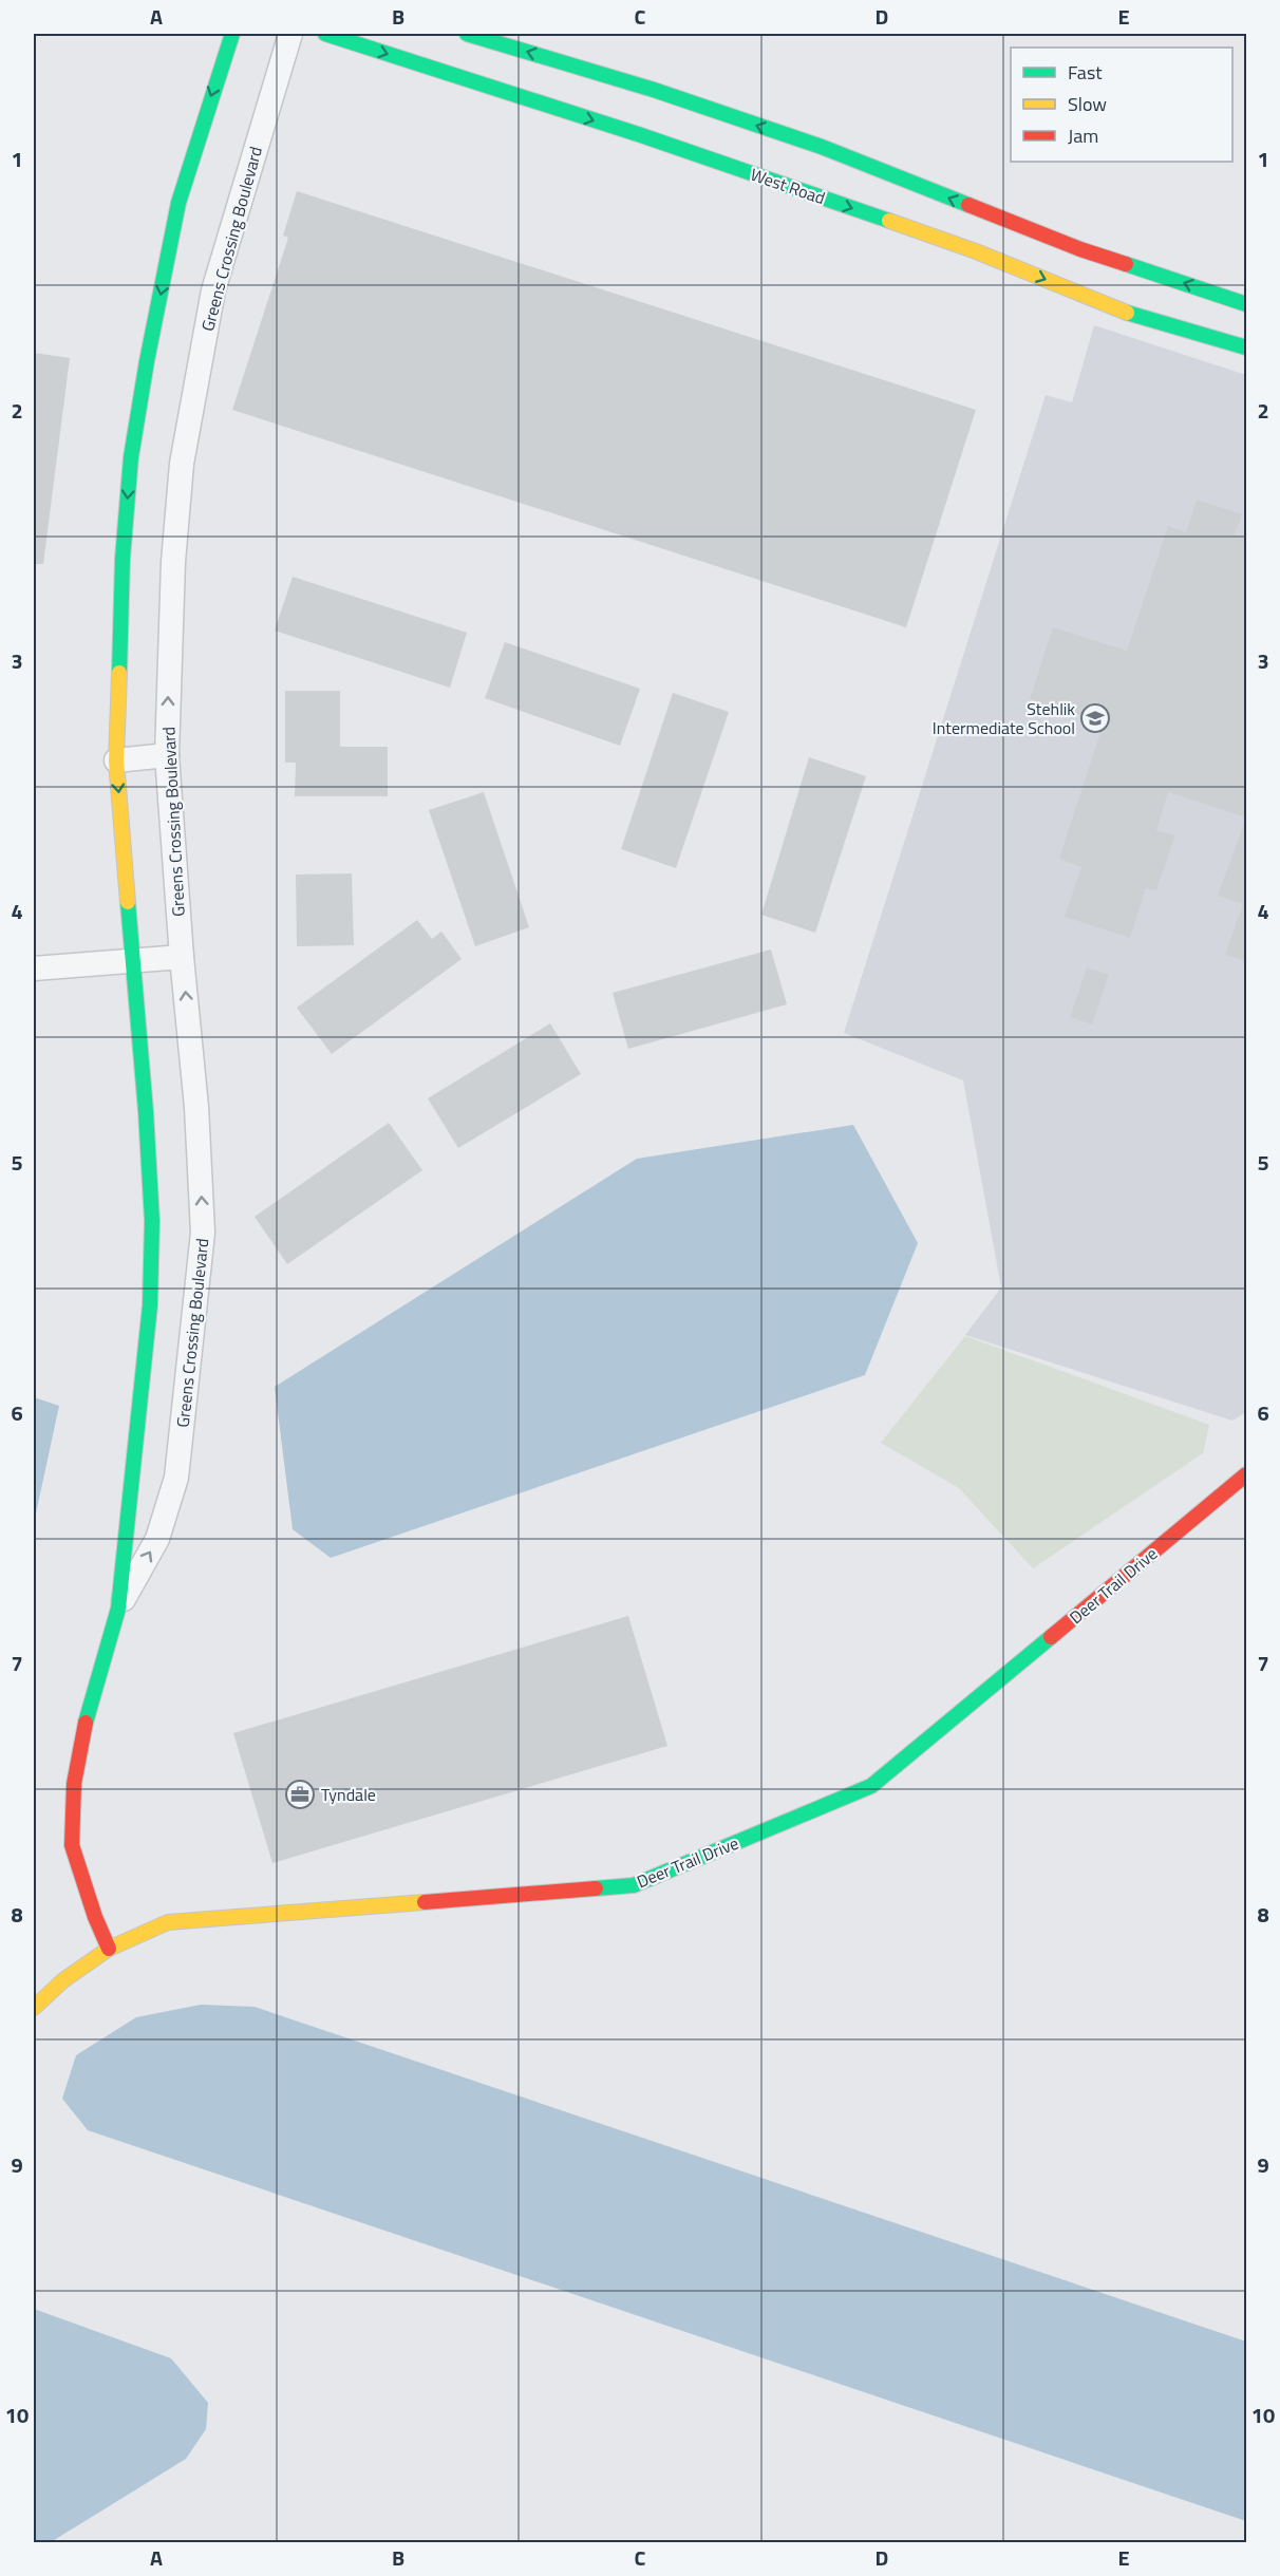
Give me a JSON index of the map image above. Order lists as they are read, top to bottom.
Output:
{
  "streets": {
    "street": ["West Road", "Greens Crossing Boulevard", "Deer Trail Drive"]
  },
  "crossings": [
    ["Greens Crossing Boulevard", "Deer Trail Drive"]
  ],
  "places": {
    "school or university": ["Stehlik Intermediate School"],
    "office": ["Tyndale"]
  },
  "legend": ["Fast", "Slow", "Jam"],
  "grid": {
    "columns": [
      "A",
      "B",
      "C",
      "D",
      "E"
    ],
    "rows": [
      "1",
      "2",
      "3",
      "4",
      "5",
      "6",
      "7",
      "8",
      "9",
      "10"
    ]
  }
}
